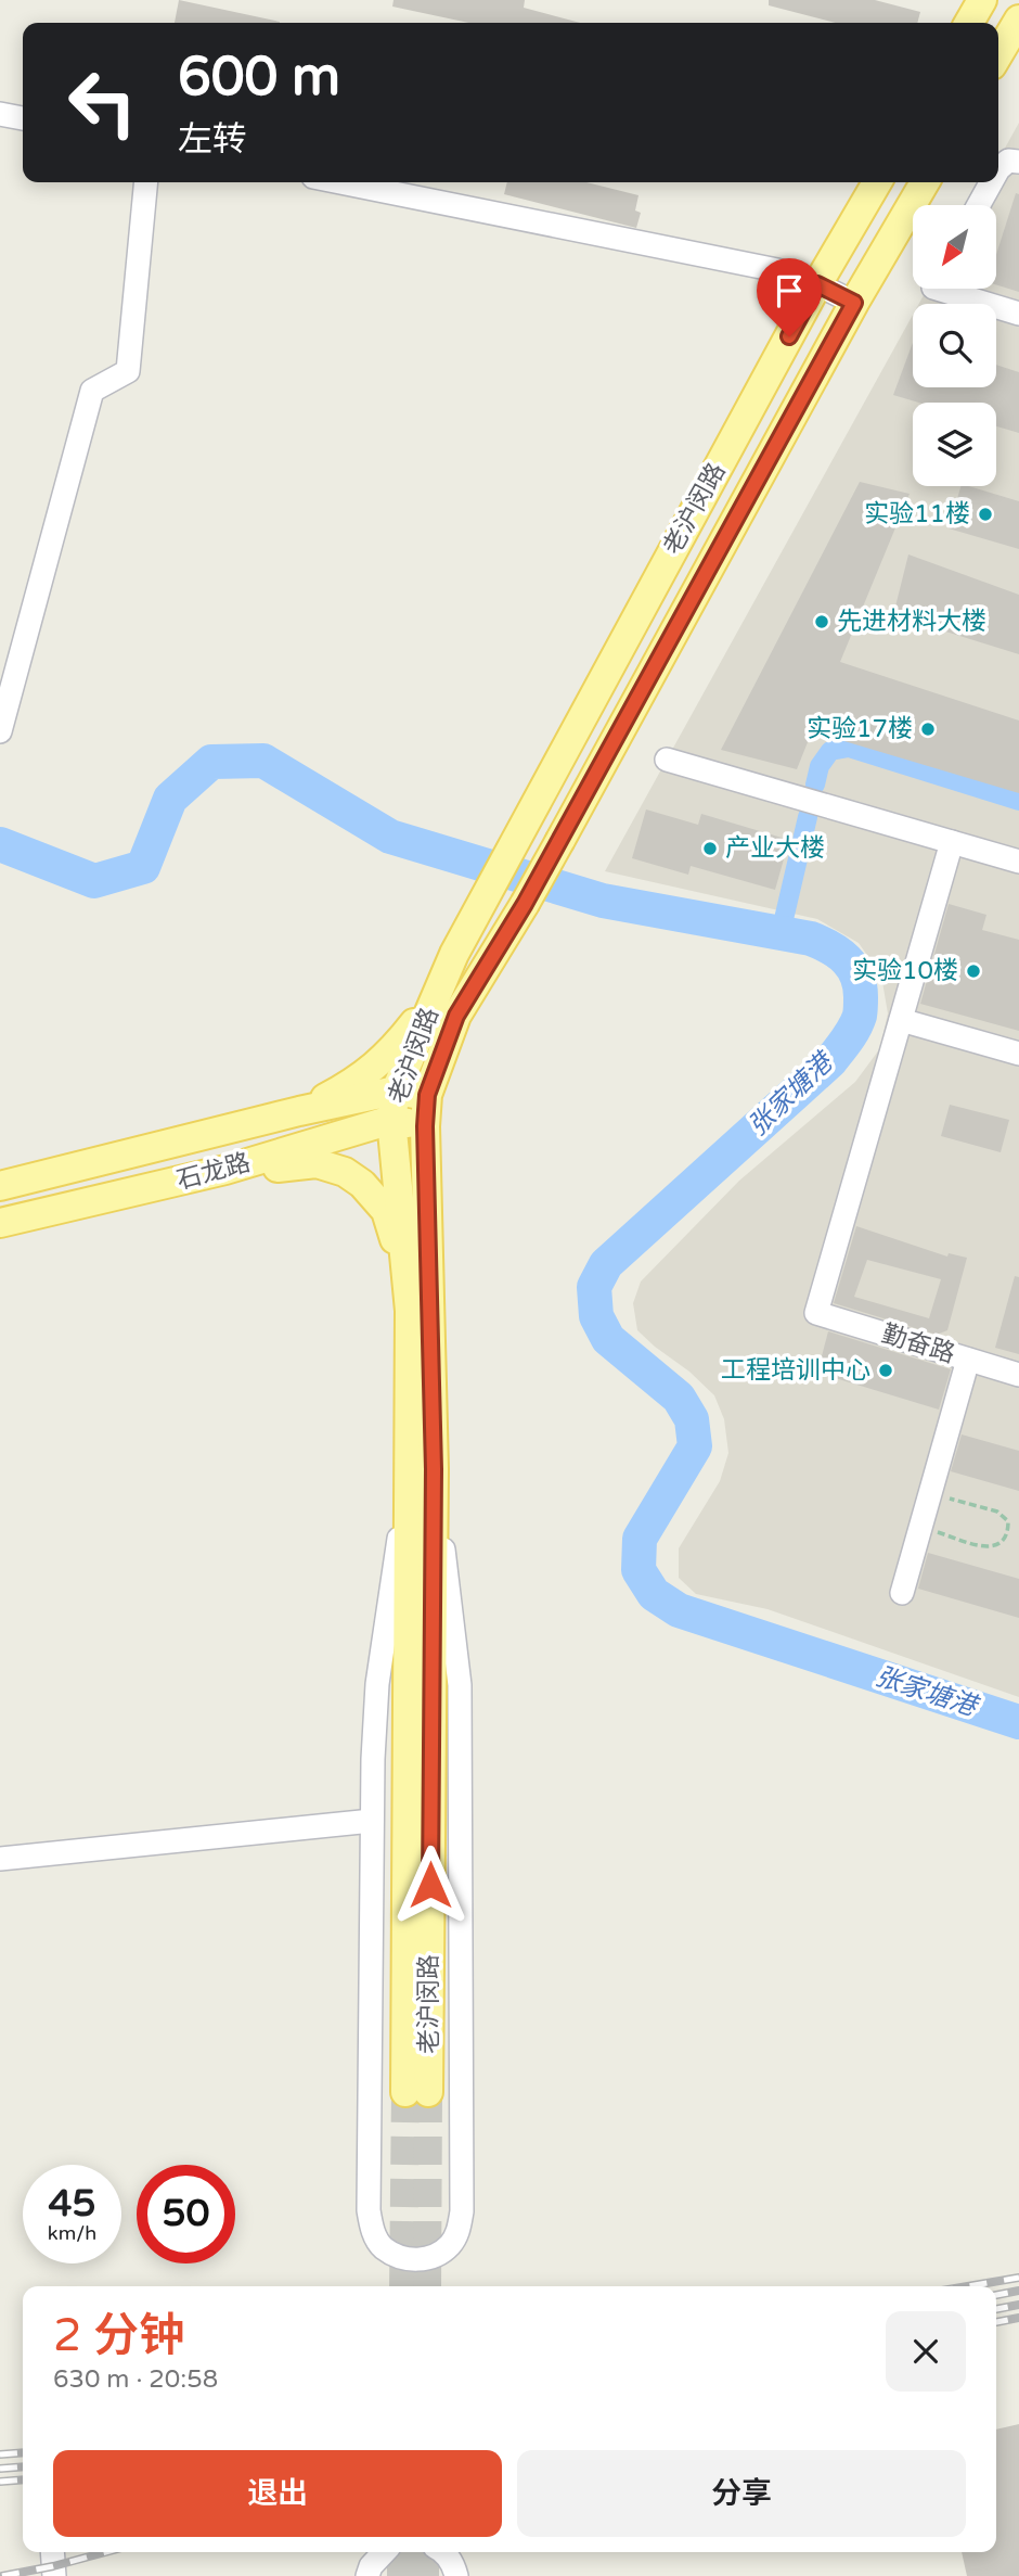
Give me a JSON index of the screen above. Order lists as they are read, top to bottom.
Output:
{
  "streets": {
    "main road": ["老沪闵路", "石龙路"],
    "street": ["勤奋路"]
  },
  "crossings": [
    ["老沪闵路", "石龙路"]
  ],
  "water": ["张家塘港"],
  "places": [
    "实验11楼",
    "先进材料大楼",
    "实验17楼",
    "产业大楼",
    "实验10楼",
    "工程培训中心"
  ],
  "north": "bottom left",
  "page": {
    "turn": ["600 m", "左转"],
    "speed": "45 km/h",
    "limit": "50",
    "heading": ["2 分钟", "630 m · 20:58"],
    "buttons": ["退出", "分享"]
  }
}
